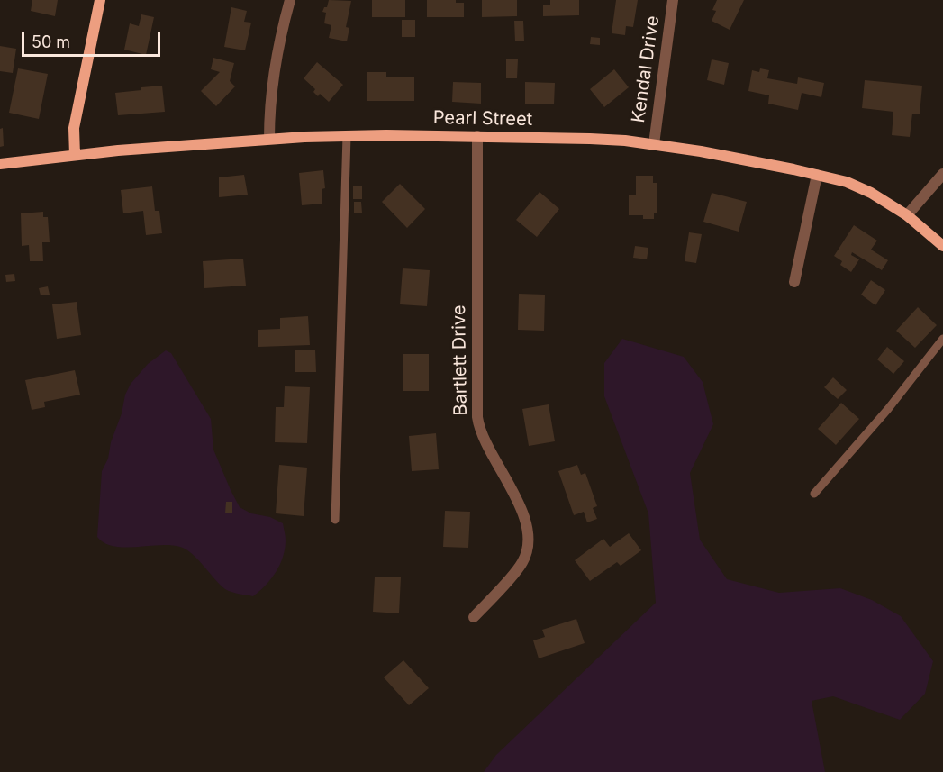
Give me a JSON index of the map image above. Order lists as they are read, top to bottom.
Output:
{
  "streets": {
    "street": ["Kendal Drive", "Pearl Street", "Bartlett Drive"]
  },
  "crossings": [
    ["Kendal Drive", "Pearl Street"],
    ["Pearl Street", "Bartlett Drive"]
  ],
  "scale_bar": "50 m"
}
